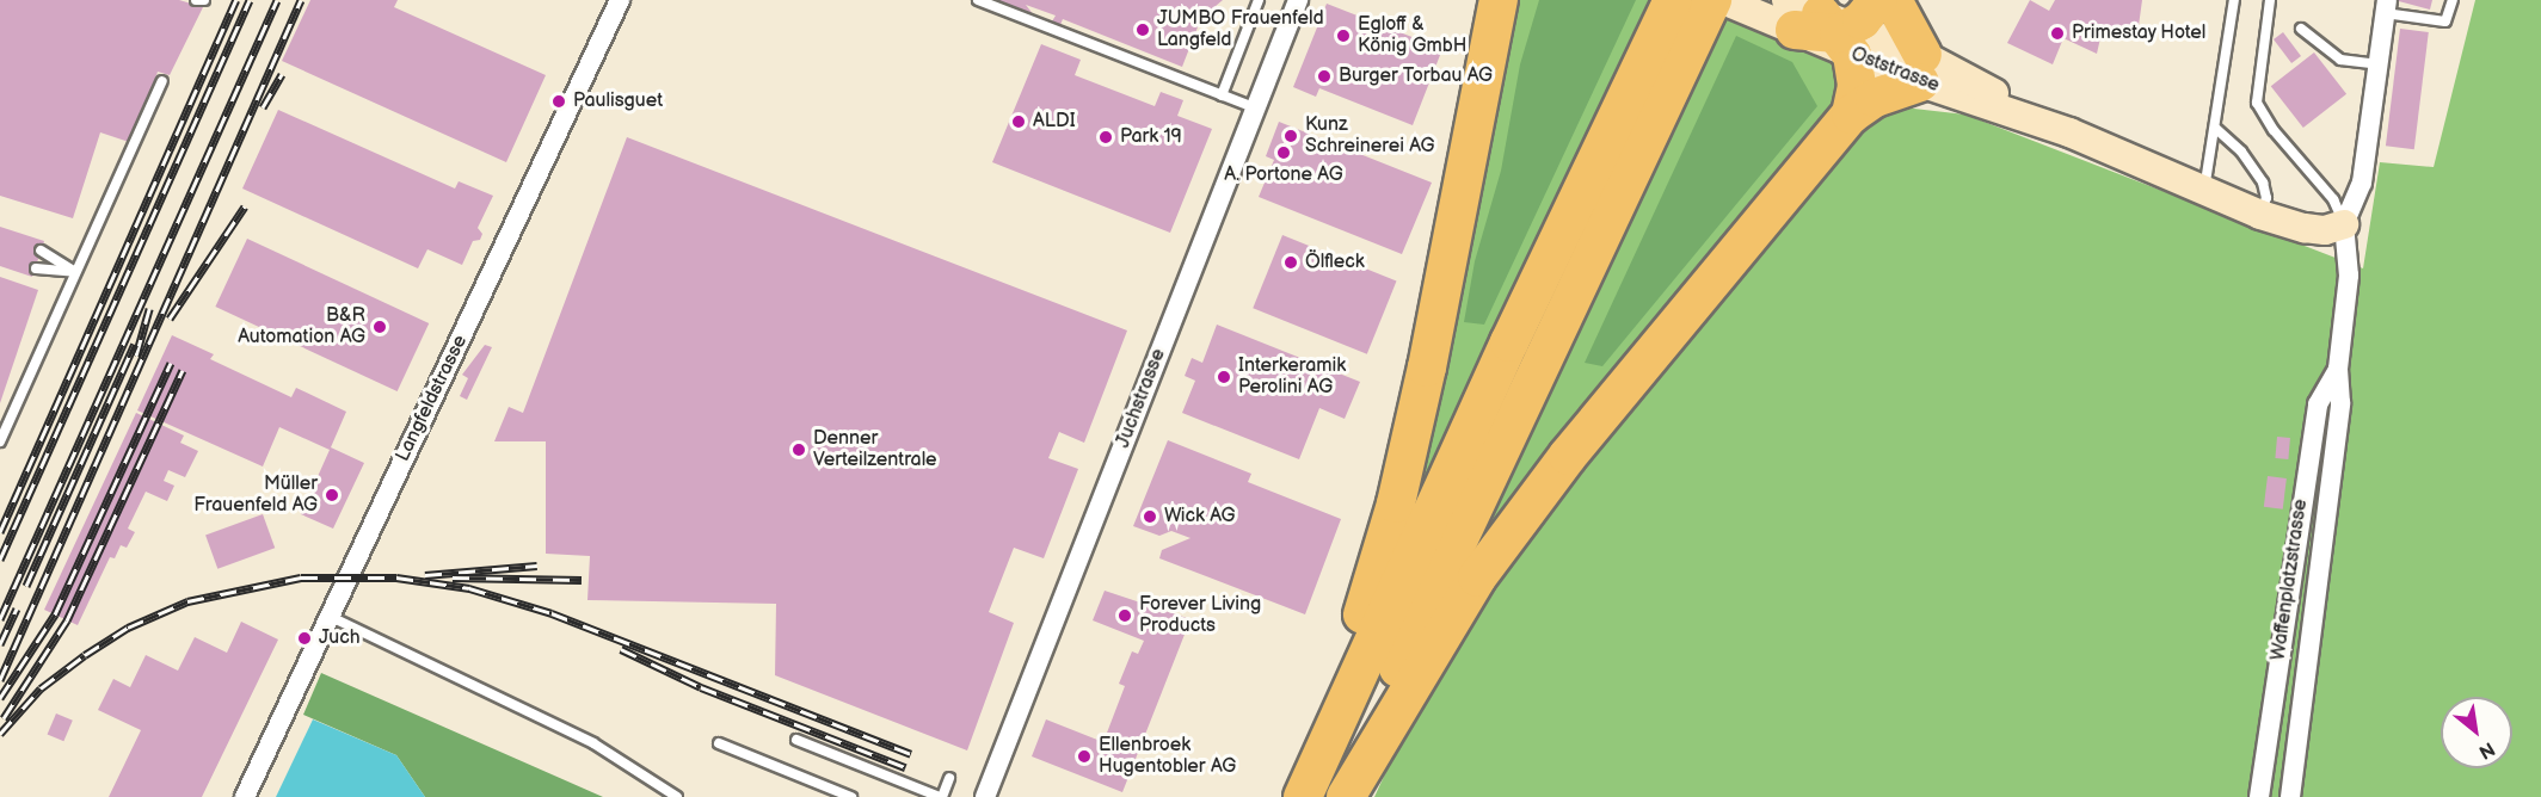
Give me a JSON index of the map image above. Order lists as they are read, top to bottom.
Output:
{
  "streets": {
    "main road": ["Oststrasse"],
    "street": ["Langfeldstrasse", "Juchstrasse", "Waffenplatzstrasse"]
  },
  "crossings": [
    ["Oststrasse", "Waffenplatzstrasse"]
  ],
  "places": [
    "JUMBO Frauenfeld Langfeld",
    "Primestay Hotel",
    "Egloff & König GmbH",
    "Burger Torbau AG",
    "Paulisguet",
    "ALDI",
    "Kunz Schreinerei AG",
    "Park 19",
    "A. Portone AG",
    "Ölfleck",
    "B&R Automation AG",
    "Interkeramik Perolini AG",
    "Denner Verteilzentrale",
    "Müller Frauenfeld AG",
    "Wick AG",
    "Forever Living Products",
    "Juch",
    "Ellenbroek Hugentobler AG"
  ],
  "north": "bottom right"
}
